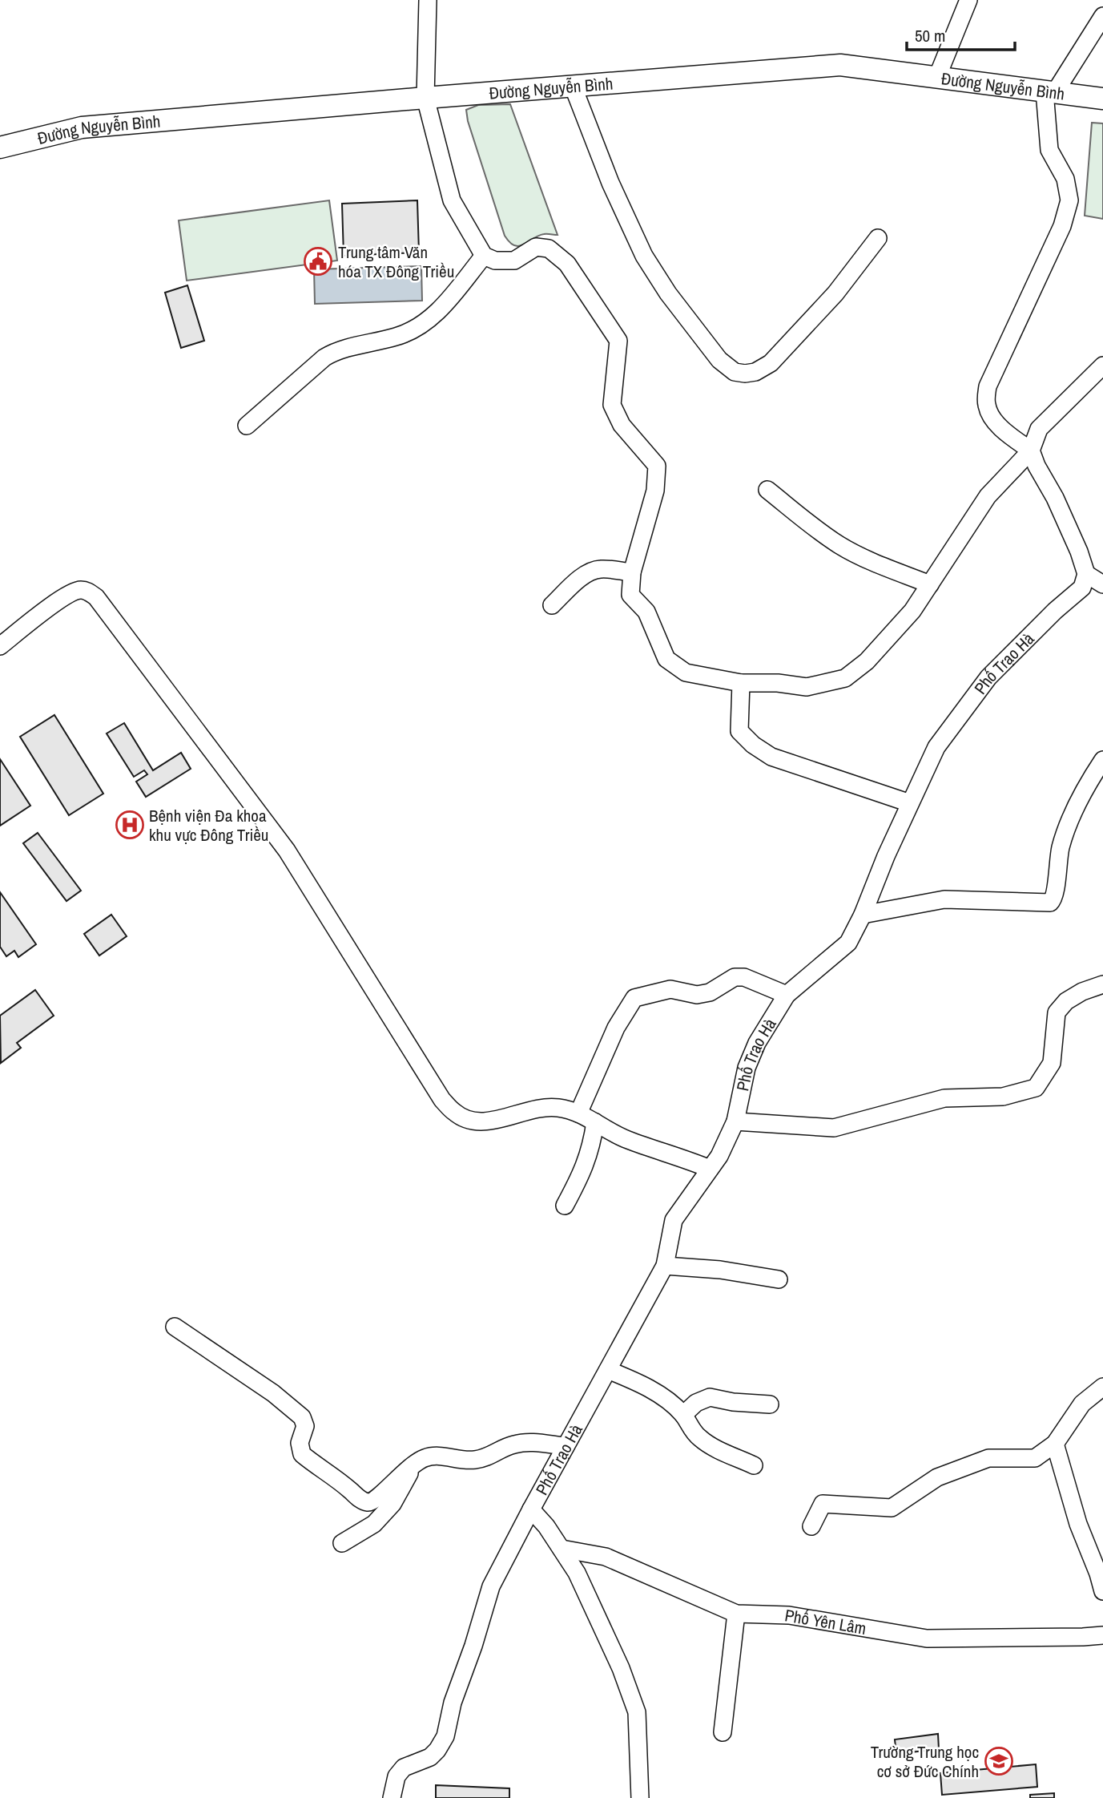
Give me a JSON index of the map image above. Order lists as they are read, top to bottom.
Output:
{
  "streets": {
    "main road": ["Đường Nguyễn Bình"],
    "street": ["Phố Trạo Hà", "Phố Yên Lâm"]
  },
  "places": {
    "public building": ["Trung tâm Văn hóa TX Đông Triều"],
    "hospital": ["Bệnh viện Đa khoa khu vực Đông Triều"],
    "school or university": ["Trường Trung học cơ sở Đức Chính"]
  },
  "scale_bar": "50 m"
}
